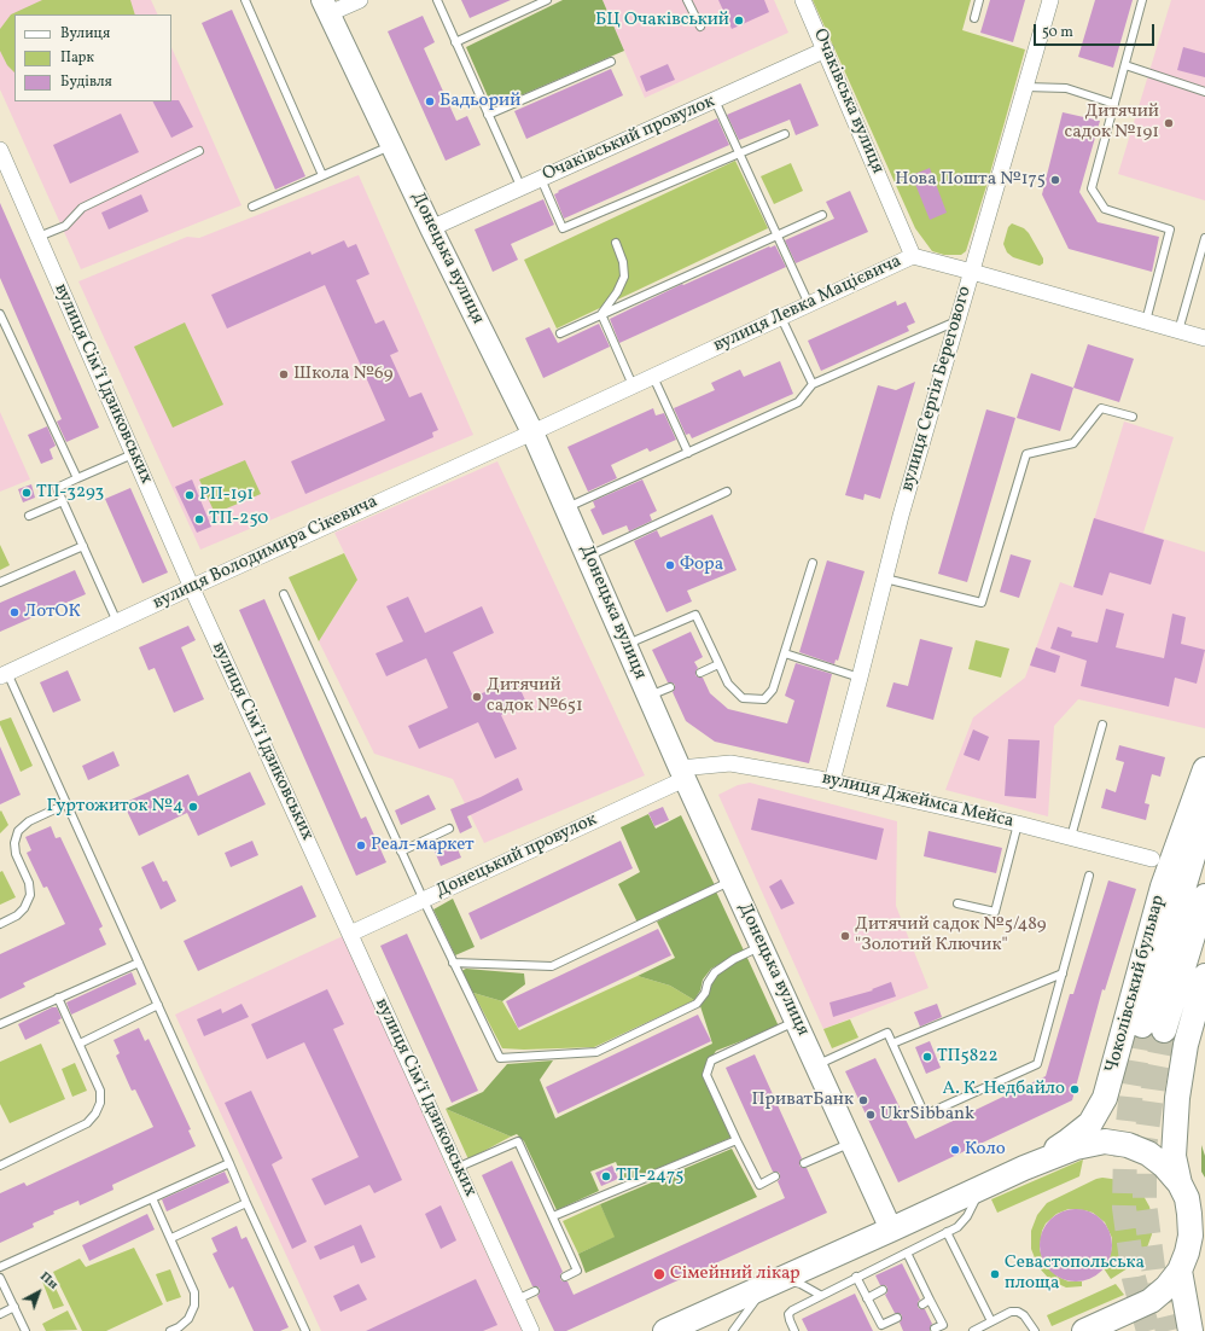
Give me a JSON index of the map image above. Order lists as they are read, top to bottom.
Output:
{
  "streets": {
    "main road": ["Чоколівський бульвар"],
    "street": [
      "Очаківська вулиця",
      "Очаківський провулок",
      "Донецька вулиця",
      "вулиця Левка Мацієвича",
      "вулиця Сімʼї Ідзиковських",
      "вулиця Сергія Берегового",
      "вулиця Володимира Сікевича",
      "вулиця Джеймса Мейса",
      "Донецький провулок"
    ]
  },
  "crossings": [
    ["Очаківська вулиця", "Очаківський провулок"],
    ["Очаківська вулиця", "вулиця Левка Мацієвича"],
    ["Очаківський провулок", "Донецька вулиця"],
    ["Донецька вулиця", "вулиця Левка Мацієвича"],
    ["Донецька вулиця", "вулиця Володимира Сікевича"],
    ["Донецька вулиця", "вулиця Джеймса Мейса"],
    ["Донецька вулиця", "Донецький провулок"],
    ["вулиця Левка Мацієвича", "вулиця Сергія Берегового"],
    ["вулиця Левка Мацієвича", "вулиця Володимира Сікевича"],
    ["вулиця Сімʼї Ідзиковських", "вулиця Володимира Сікевича"],
    ["вулиця Сімʼї Ідзиковських", "Донецький провулок"],
    ["вулиця Сергія Берегового", "вулиця Джеймса Мейса"],
    ["вулиця Джеймса Мейса", "Донецький провулок"]
  ],
  "places": [
    "БЦ Очаківський",
    "Бадьорий",
    "Дитячий садок №191",
    "Нова Пошта №175",
    "Школа №69",
    "ТП-3293",
    "РП-191",
    "ТП-250",
    "Фора",
    "ЛотОК",
    "Дитячий садок №651",
    "Гуртожиток №4",
    "Реал-маркет",
    "Дитячий садок №5/489 \"Золотий Ключик\"",
    "ТП5822",
    "А. К. Недбайло",
    "ПриватБанк",
    "UkrSibbank",
    "Коло",
    "ТП-2475",
    "Сімейний лікар",
    "Севастопольська площа"
  ],
  "legend": ["Вулиця", "Парк", "Будівля"],
  "scale_bar": "50 m",
  "north": "top right"
}
